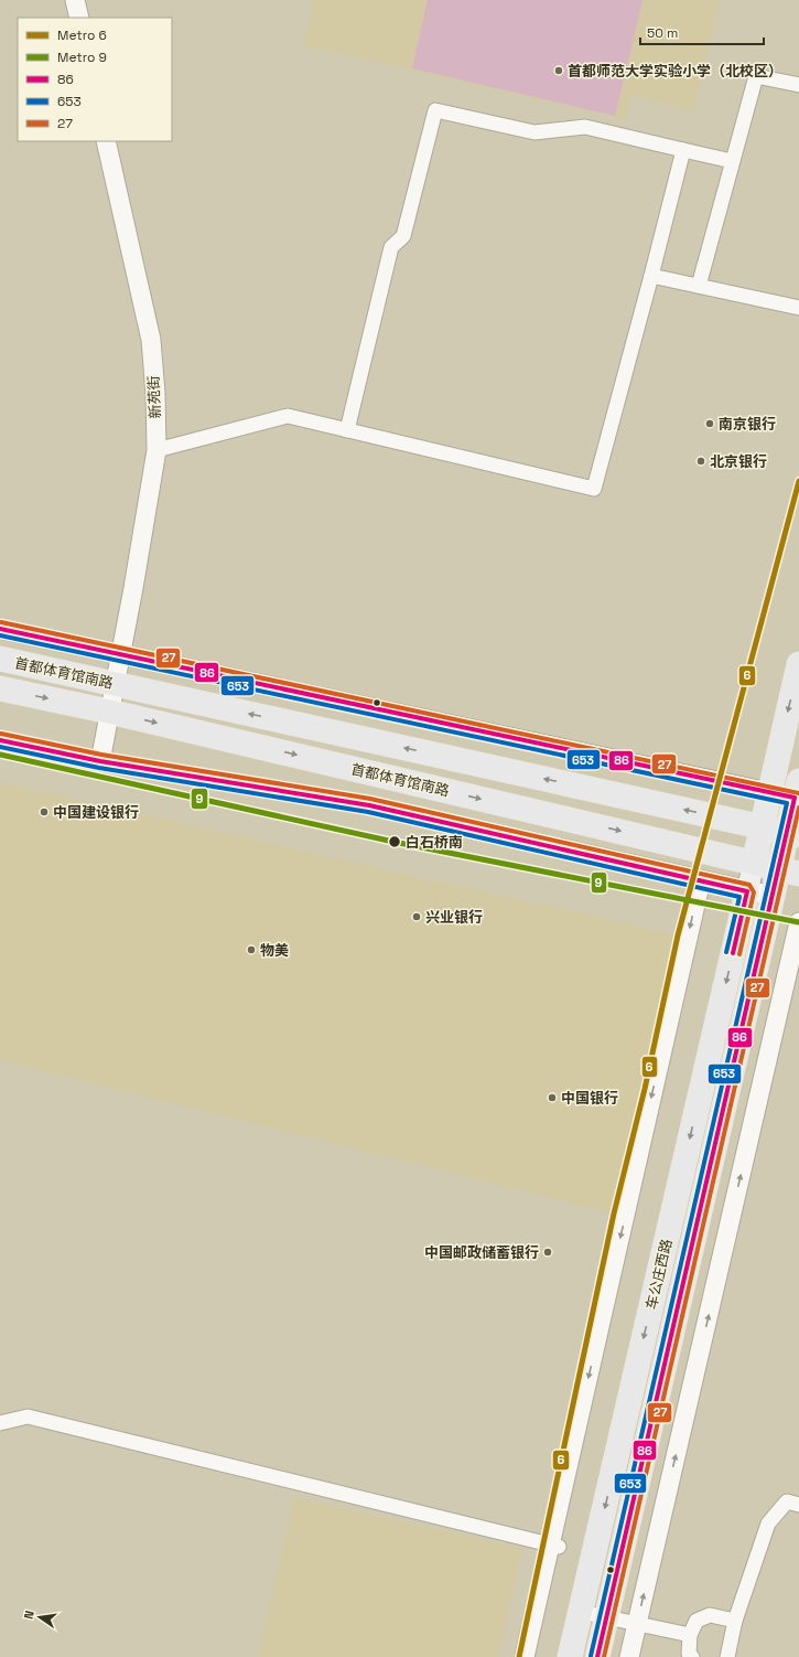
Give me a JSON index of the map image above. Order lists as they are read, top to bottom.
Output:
{
  "streets": {
    "main road": ["首都体育馆南路", "车公庄西路"],
    "street": ["新苑街"]
  },
  "crossings": [
    ["新苑街", "首都体育馆南路"],
    ["首都体育馆南路", "车公庄西路"]
  ],
  "places": [
    "首都师范大学实验小学（北校区）",
    "南京银行",
    "北京银行",
    "中国建设银行",
    "白石桥南",
    "兴业银行",
    "物美",
    "中国银行",
    "中国邮政储蓄银行"
  ],
  "lines": [
    "metro line 6",
    "transit line 27",
    "transit line 86",
    "transit line 653",
    "metro line 9"
  ],
  "legend": [
    "Metro 6",
    "Metro 9",
    "86",
    "653",
    "27"
  ],
  "scale_bar": "50 m",
  "north": "left"
}
